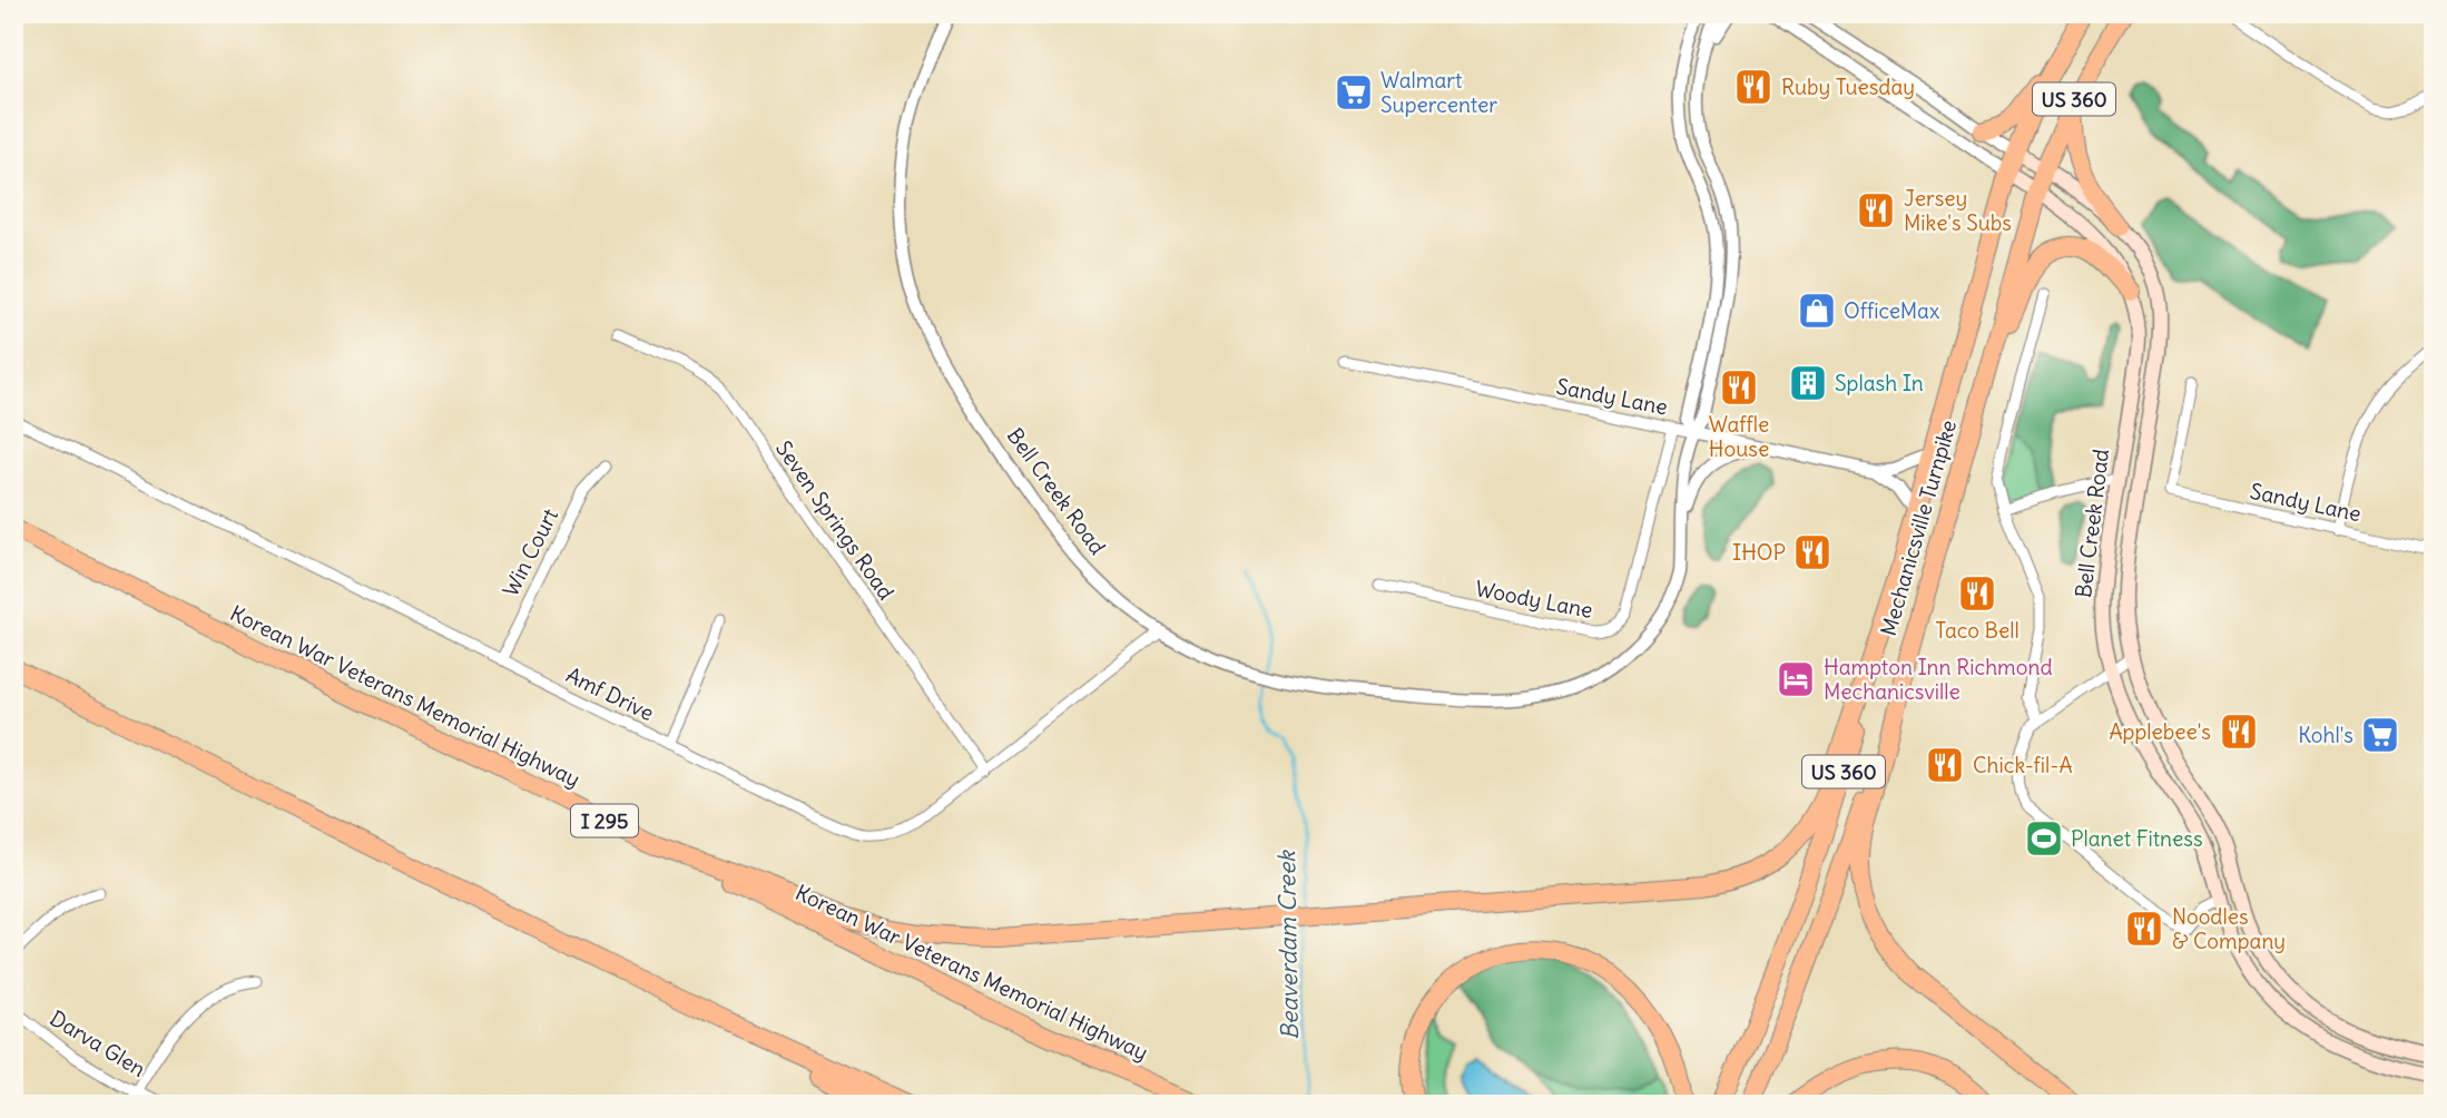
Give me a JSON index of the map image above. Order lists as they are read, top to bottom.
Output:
{
  "streets": {
    "highway": [
      "US 360",
      "Mechanicsville Turnpike",
      "Korean War Veterans Memorial Highway",
      "I 295"
    ],
    "main road": ["Bell Creek Road"],
    "street": [
      "Sandy Lane",
      "Seven Springs Road",
      "Win Court",
      "Woody Lane",
      "Amf Drive",
      "Darva Glen"
    ]
  },
  "crossings": [
    ["Sandy Lane", "Bell Creek Road"],
    ["Sandy Lane", "Mechanicsville Turnpike"],
    ["Sandy Lane", "Woody Lane"],
    ["Bell Creek Road", "Mechanicsville Turnpike"],
    ["Bell Creek Road", "Amf Drive"],
    ["Seven Springs Road", "Amf Drive"],
    ["Win Court", "Amf Drive"]
  ],
  "water": ["Beaverdam Creek"],
  "places": {
    "restaurant": [
      "Ruby Tuesday",
      "Jersey Mike's Subs",
      "Waffle House",
      "IHOP",
      "Taco Bell",
      "Applebee's",
      "Chick-fil-A",
      "Noodles & Company"
    ],
    "supermarket": ["Walmart Supercenter", "Kohl's"],
    "shop": ["OfficeMax"],
    "building": ["Splash In"],
    "hotel": ["Hampton Inn Richmond Mechanicsville"],
    "sports": ["Planet Fitness"]
  }
}
